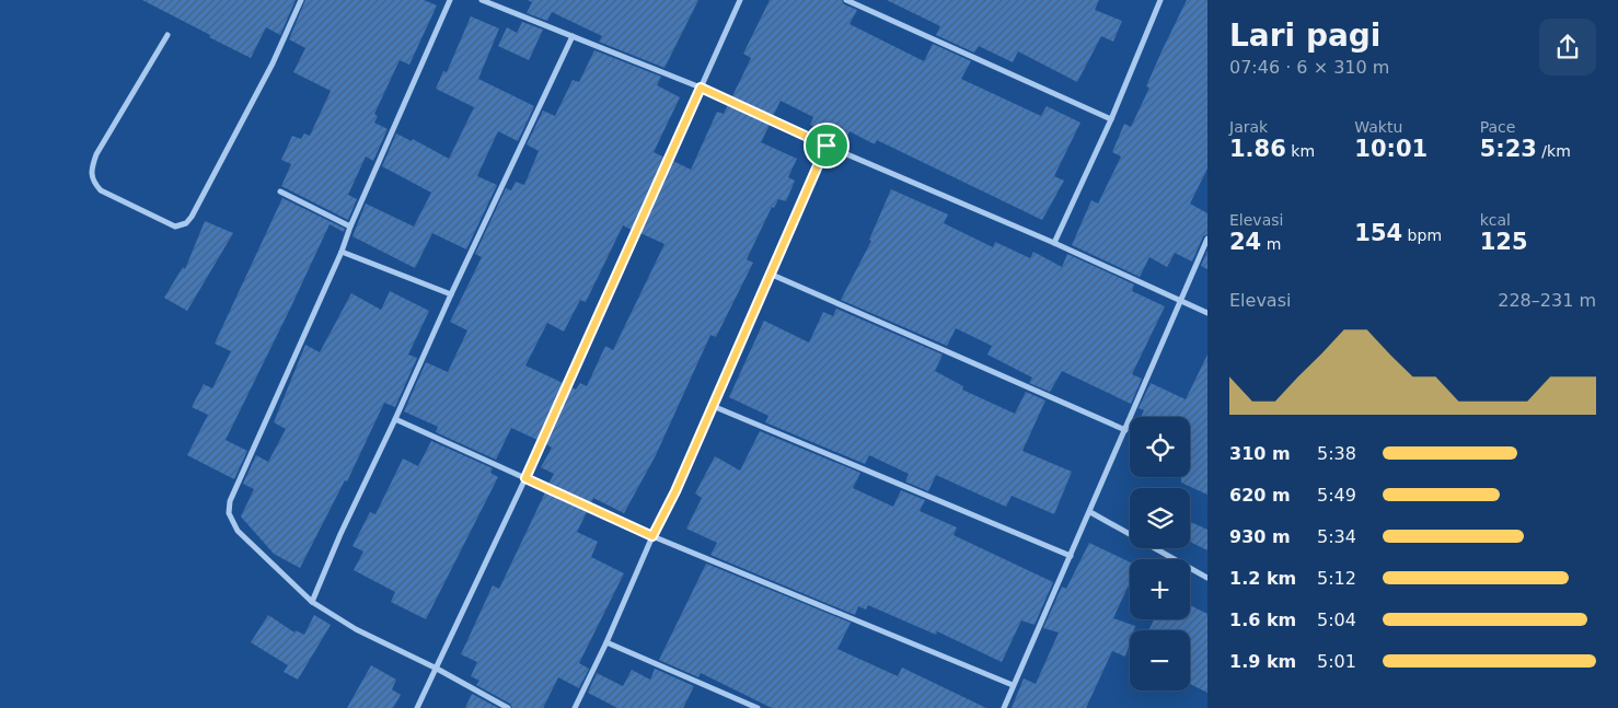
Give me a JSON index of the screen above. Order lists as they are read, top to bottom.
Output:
{
  "page": {
    "heading": ["Lari pagi", "07:46 · 6 × 310 m"],
    "stats": [
      ["Jarak", "1.86 km"],
      ["Waktu", "10:01"],
      ["Pace", "5:23 /km"],
      ["Elevasi", "24 m"],
      ["154 bpm"],
      ["kcal", "125"]
    ],
    "chart": ["Elevasi", "228–231 m"],
    "map_buttons": ["+", "−"],
    "list": [
      {
        "name": "310 m",
        "note": "5:38"
      },
      {
        "name": "620 m",
        "note": "5:49"
      },
      {
        "name": "930 m",
        "note": "5:34"
      },
      {
        "name": "1.2 km",
        "note": "5:12"
      },
      {
        "name": "1.6 km",
        "note": "5:04"
      },
      {
        "name": "1.9 km",
        "note": "5:01"
      }
    ]
  }
}
